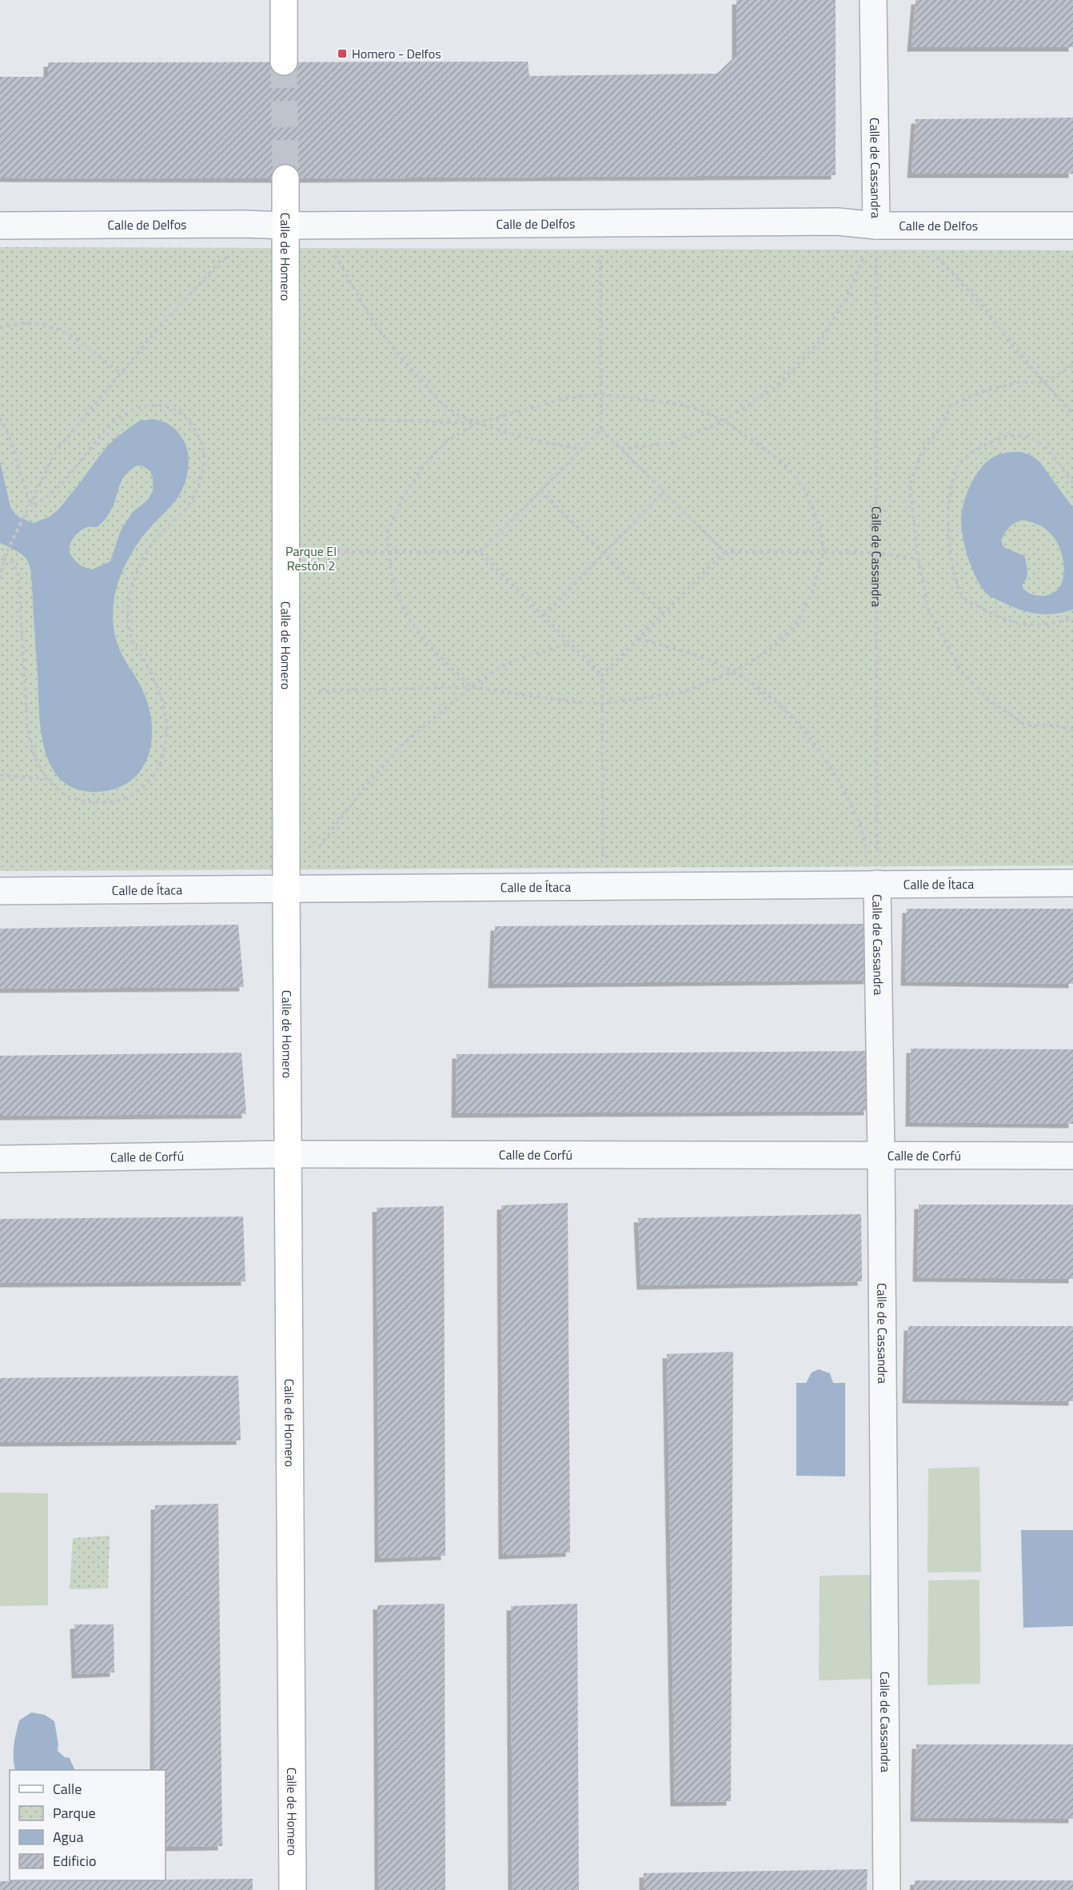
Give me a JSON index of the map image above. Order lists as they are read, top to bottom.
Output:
{
  "streets": {
    "street": [
      "Calle de Cassandra",
      "Calle de Delfos",
      "Calle de Homero",
      "Calle de Ítaca",
      "Calle de Corfú"
    ]
  },
  "crossings": [
    ["Calle de Cassandra", "Calle de Delfos"],
    ["Calle de Cassandra", "Calle de Ítaca"],
    ["Calle de Cassandra", "Calle de Corfú"],
    ["Calle de Delfos", "Calle de Homero"],
    ["Calle de Homero", "Calle de Ítaca"],
    ["Calle de Homero", "Calle de Corfú"]
  ],
  "parks": ["Parque El Restón 2"],
  "places": {
    "transit": ["Homero - Delfos"]
  },
  "legend": [
    "Calle",
    "Parque",
    "Agua",
    "Edificio"
  ]
}
